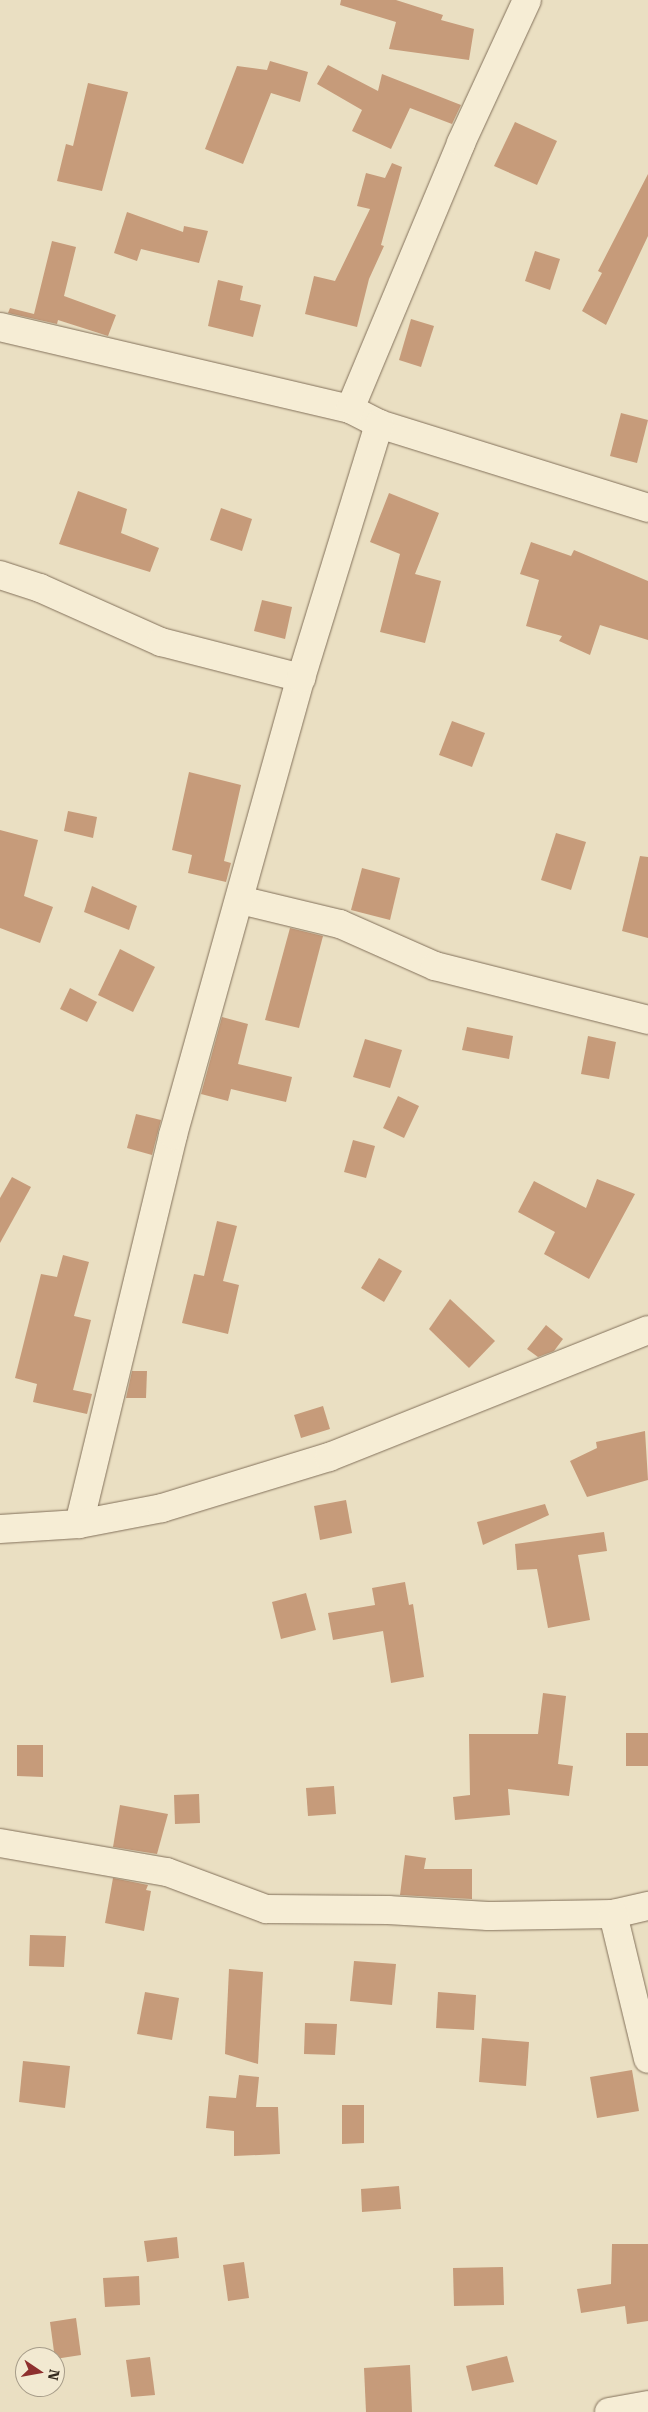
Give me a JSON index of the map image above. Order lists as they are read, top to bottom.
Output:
{
  "north": "right"
}
